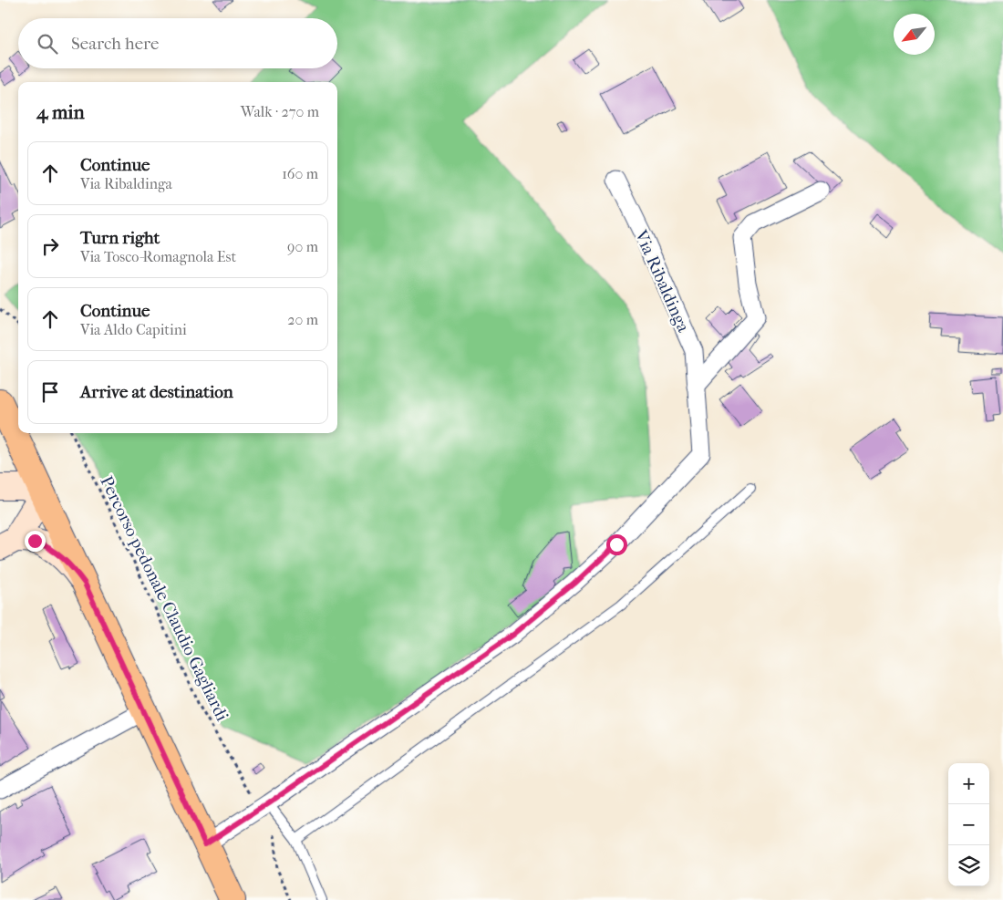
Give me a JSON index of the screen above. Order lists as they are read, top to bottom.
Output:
{
  "streets": {
    "street": ["Via Ribaldinga"],
    "path": ["Percorso pedonale Claudio Gagliardi"]
  },
  "crossings": [
    ["Via Ribaldinga", "Percorso pedonale Claudio Gagliardi"]
  ],
  "north": "bottom left",
  "page": {
    "search": "Search here",
    "heading": ["4 min", "Walk · 270 m"],
    "list": [
      ["Continue", "Via Ribaldinga", "160 m"],
      ["Turn right", "Via Tosco-Romagnola Est", "90 m"],
      ["Continue", "Via Aldo Capitini", "20 m"],
      "Arrive at destination"
    ],
    "map_buttons": ["+", "−"]
  }
}
